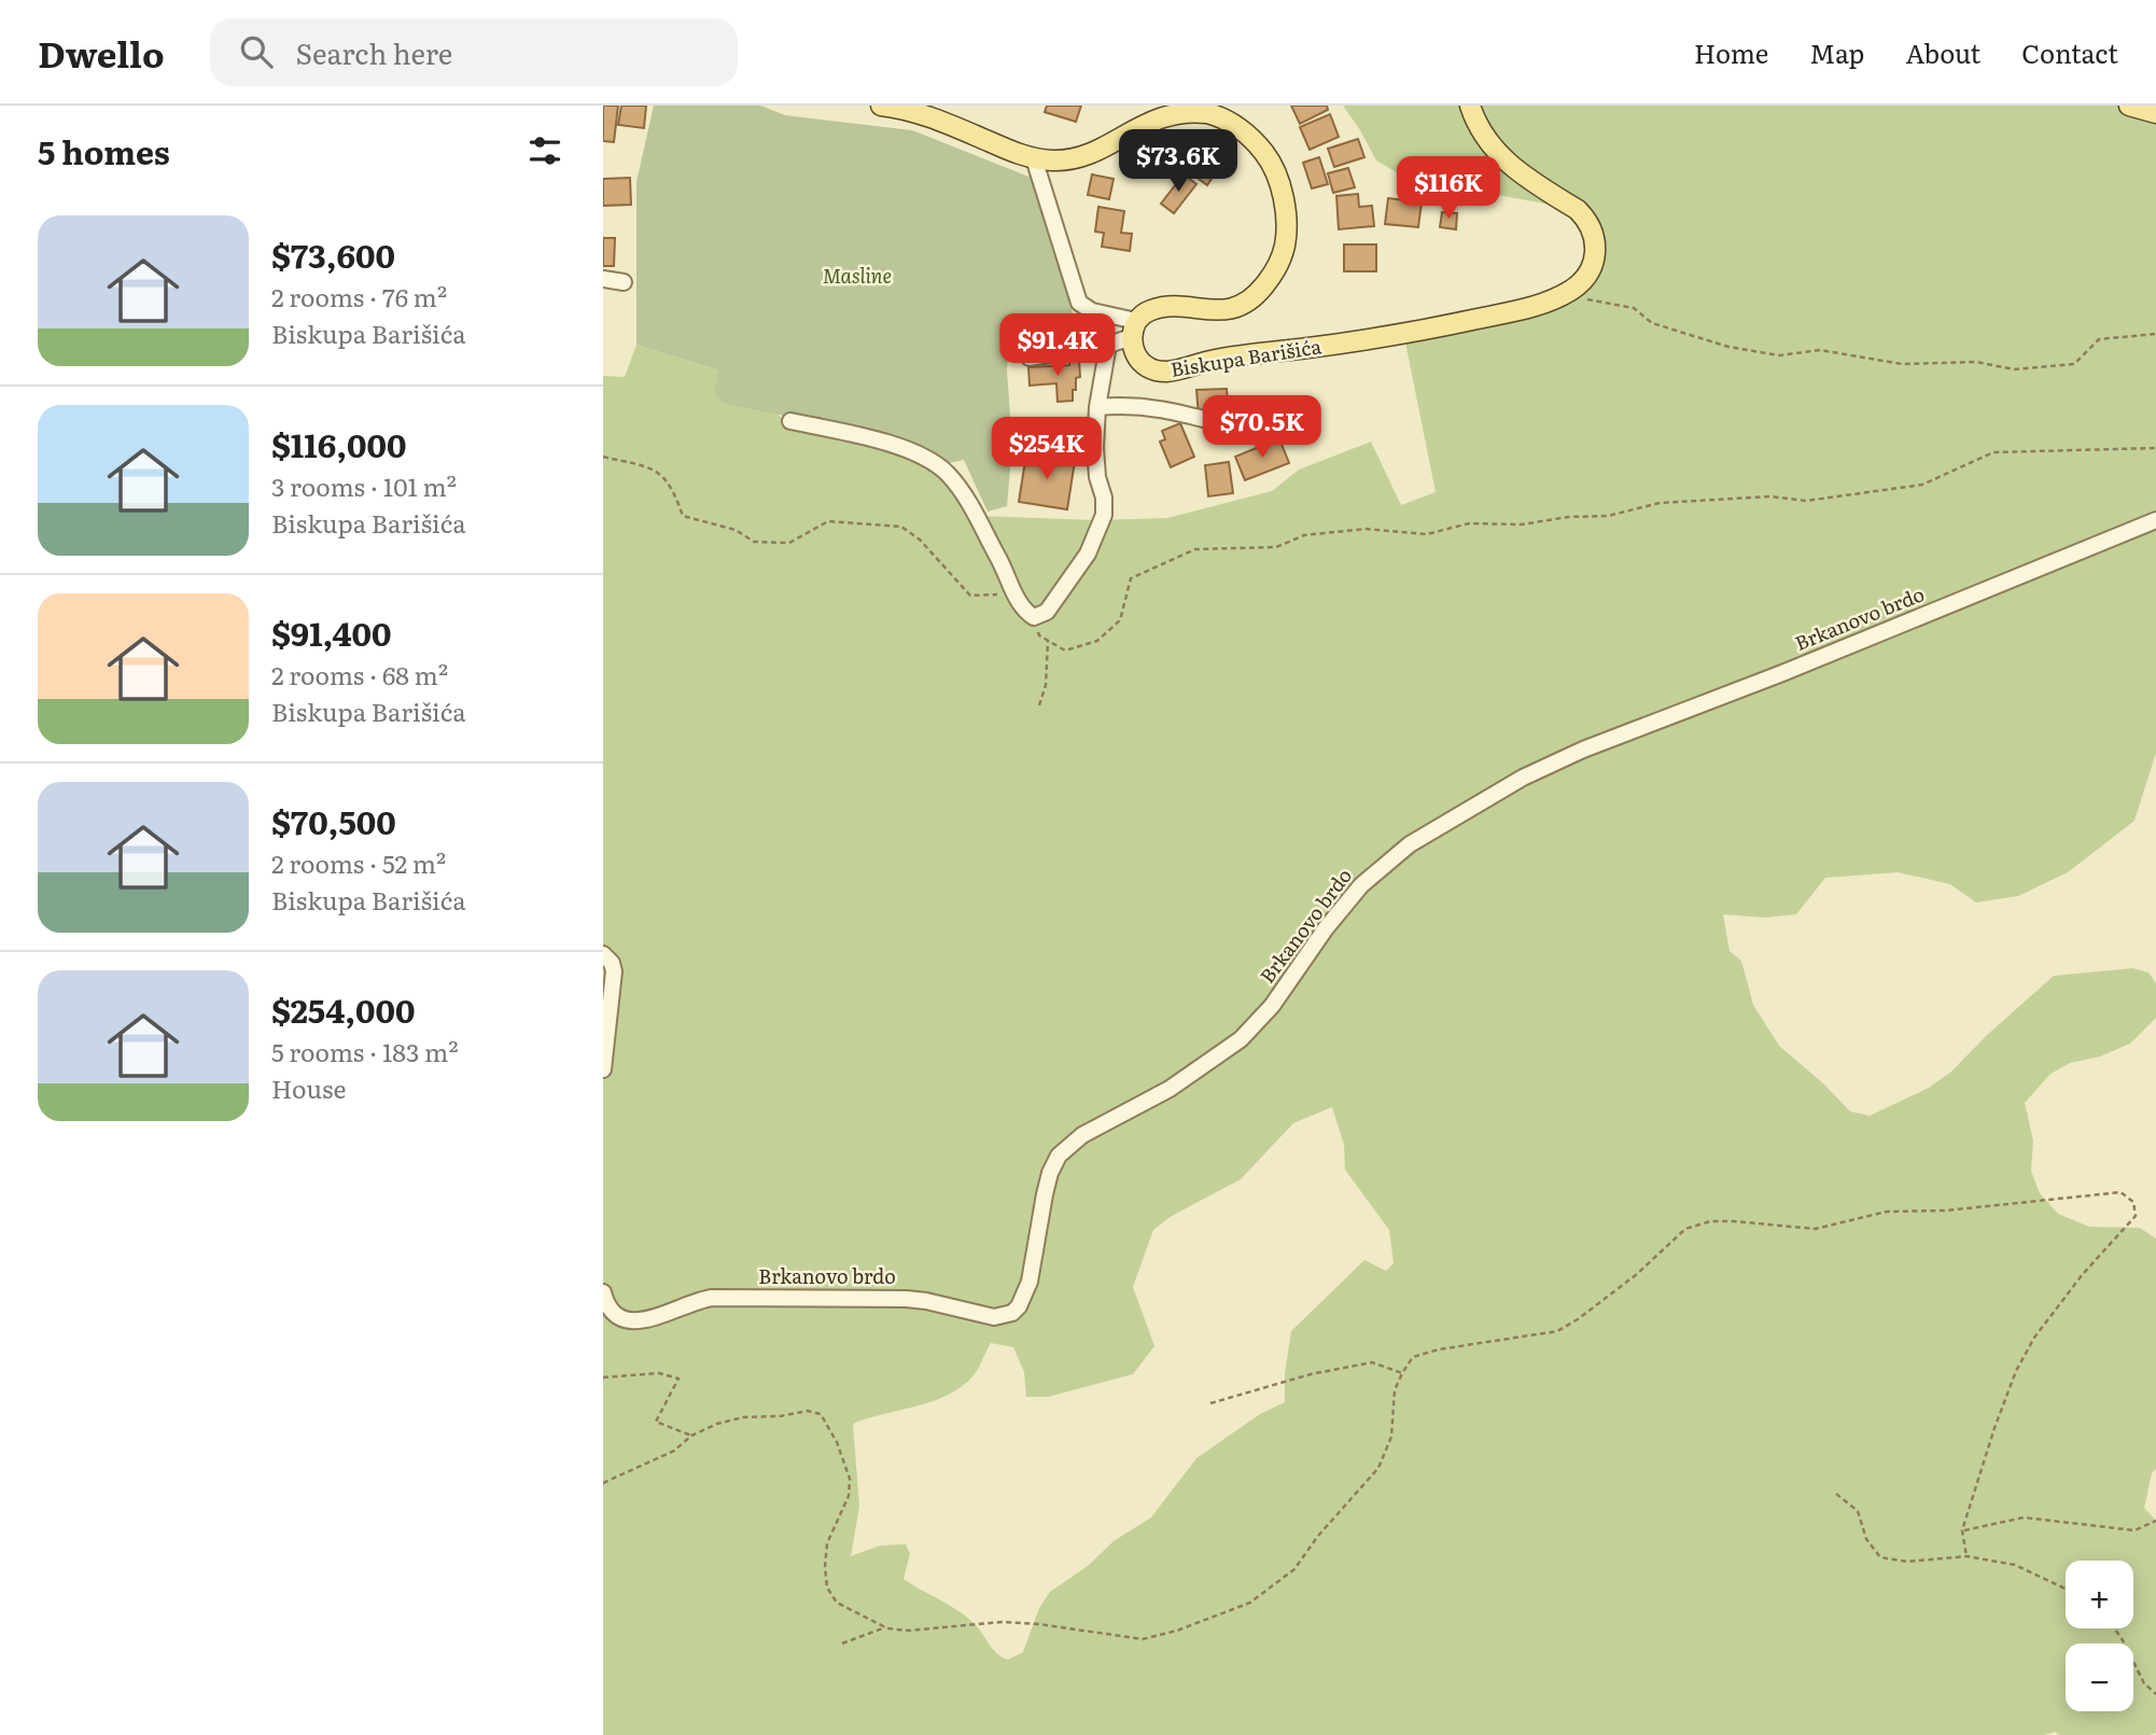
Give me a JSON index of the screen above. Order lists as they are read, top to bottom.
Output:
{
  "streets": {
    "main road": ["Biskupa Barišića"],
    "street": ["Brkanovo brdo"]
  },
  "parks": ["Masline"],
  "page": {
    "header": "Dwello",
    "search": "Search here",
    "nav": [
      "Home",
      "Map",
      "About",
      "Contact"
    ],
    "heading": "5 homes",
    "price": [
      "$73.6K",
      "$116K",
      "$91.4K",
      "$70.5K",
      "$254K"
    ],
    "list": [
      {
        "name": "$73,600",
        "note": "2 rooms · 76 m² · Biskupa Barišića"
      },
      {
        "name": "$116,000",
        "note": "3 rooms · 101 m² · Biskupa Barišića"
      },
      {
        "name": "$91,400",
        "note": "2 rooms · 68 m² · Biskupa Barišića"
      },
      {
        "name": "$70,500",
        "note": "2 rooms · 52 m² · Biskupa Barišića"
      },
      {
        "name": "$254,000",
        "note": "5 rooms · 183 m² · House"
      }
    ],
    "map_buttons": ["+", "−"]
  }
}
